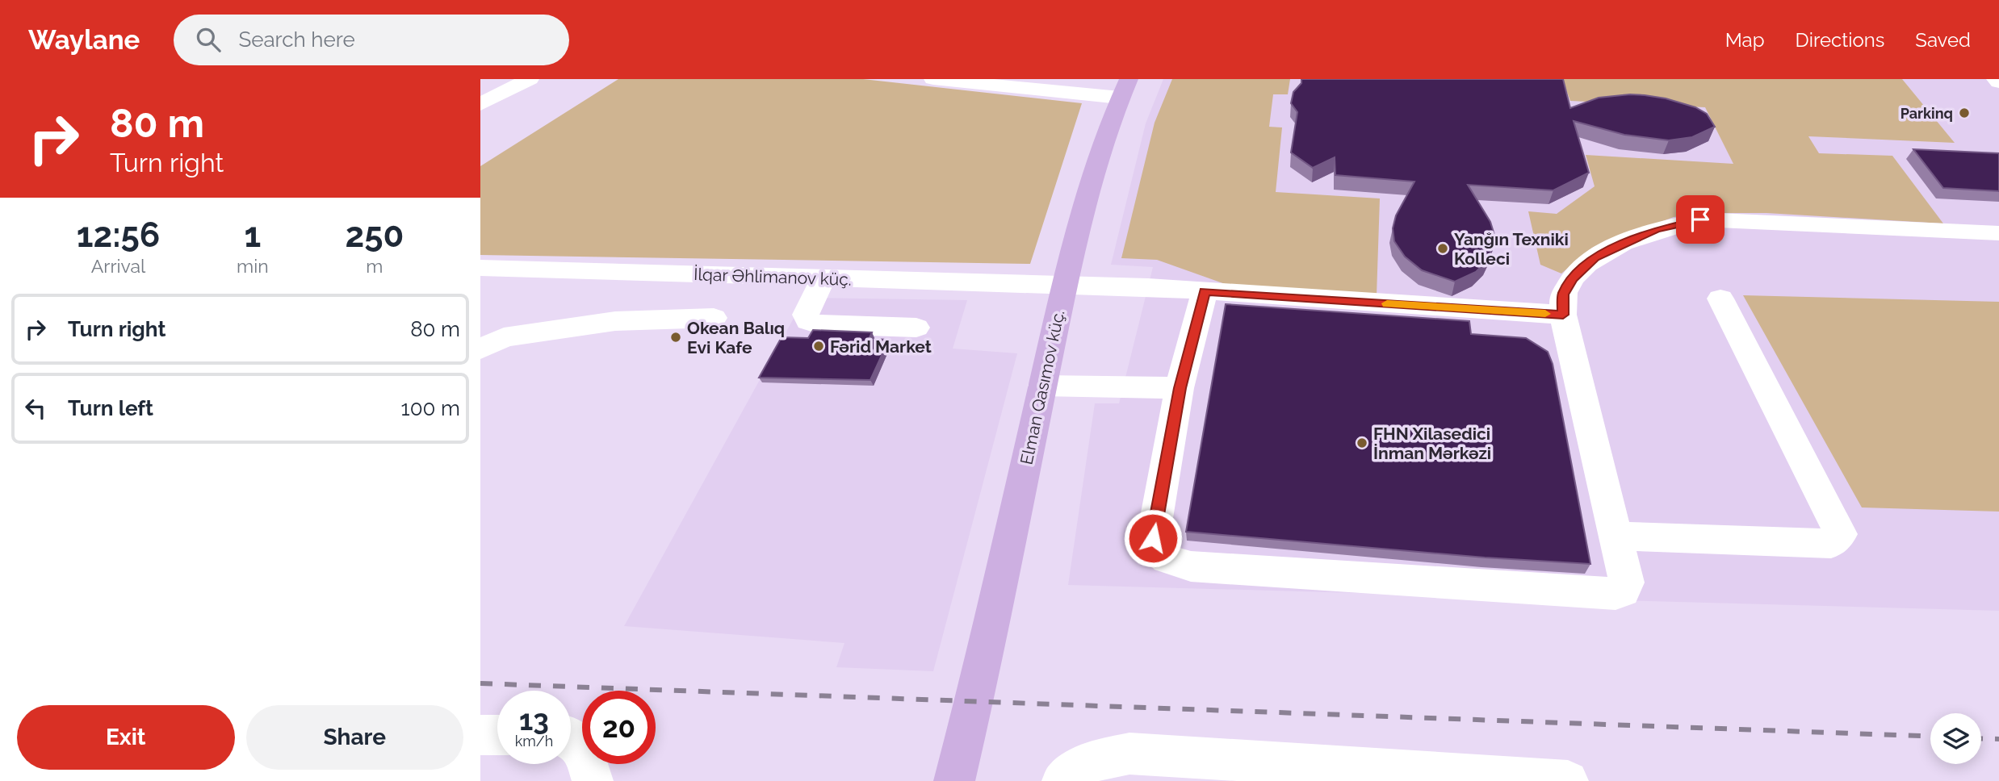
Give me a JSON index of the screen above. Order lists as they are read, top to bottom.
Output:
{
  "streets": {
    "main road": ["Elman Qasımov küç."],
    "street": ["İlqar Əhlimanov küç."]
  },
  "crossings": [
    ["İlqar Əhlimanov küç.", "Elman Qasımov küç."]
  ],
  "places": [
    "Parkinq",
    "Yanğın Texniki Kolleci",
    "Okean Balıq Evi Kafe",
    "Fərid Market",
    "FHN Xilasedici İnman Mərkəzi"
  ],
  "page": {
    "header": "Waylane",
    "search": "Search here",
    "nav": ["Map", "Directions", "Saved"],
    "turn": ["80 m", "Turn right"],
    "eta": [
      "12:56",
      "Arrival",
      "1",
      "min",
      "250",
      "m"
    ],
    "list": [
      {
        "name": "Turn right",
        "value": "80 m"
      },
      {
        "name": "Turn left",
        "value": "100 m"
      }
    ],
    "speed": "13 km/h",
    "limit": "20",
    "buttons": ["Exit", "Share"]
  }
}
